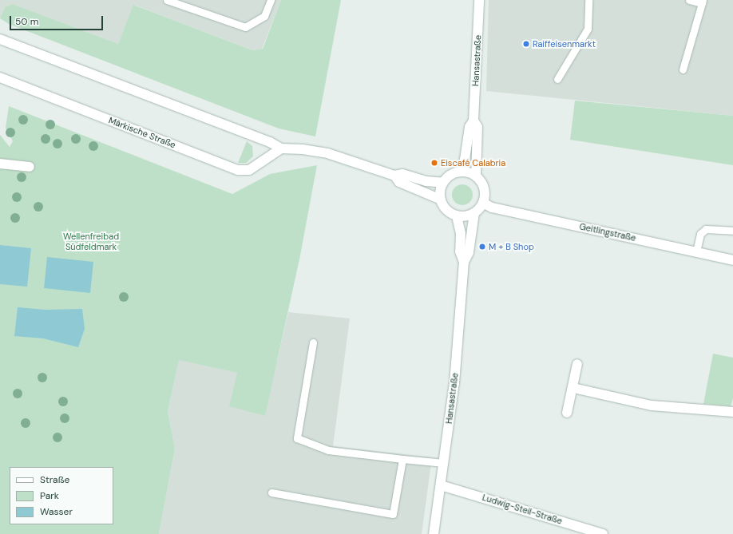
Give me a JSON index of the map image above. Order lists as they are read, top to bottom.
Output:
{
  "streets": {
    "street": [
      "Hansastraße",
      "Märkische Straße",
      "Geitlingstraße",
      "Ludwig-Steil-Straße"
    ]
  },
  "crossings": [
    ["Hansastraße", "Geitlingstraße"],
    ["Hansastraße", "Ludwig-Steil-Straße"]
  ],
  "parks": ["Wellenfreibad Südfeldmark"],
  "places": ["Raiffeisenmarkt", "Eiscafé Calabria", "M + B Shop"],
  "legend": ["Straße", "Park", "Wasser"],
  "scale_bar": "50 m"
}
